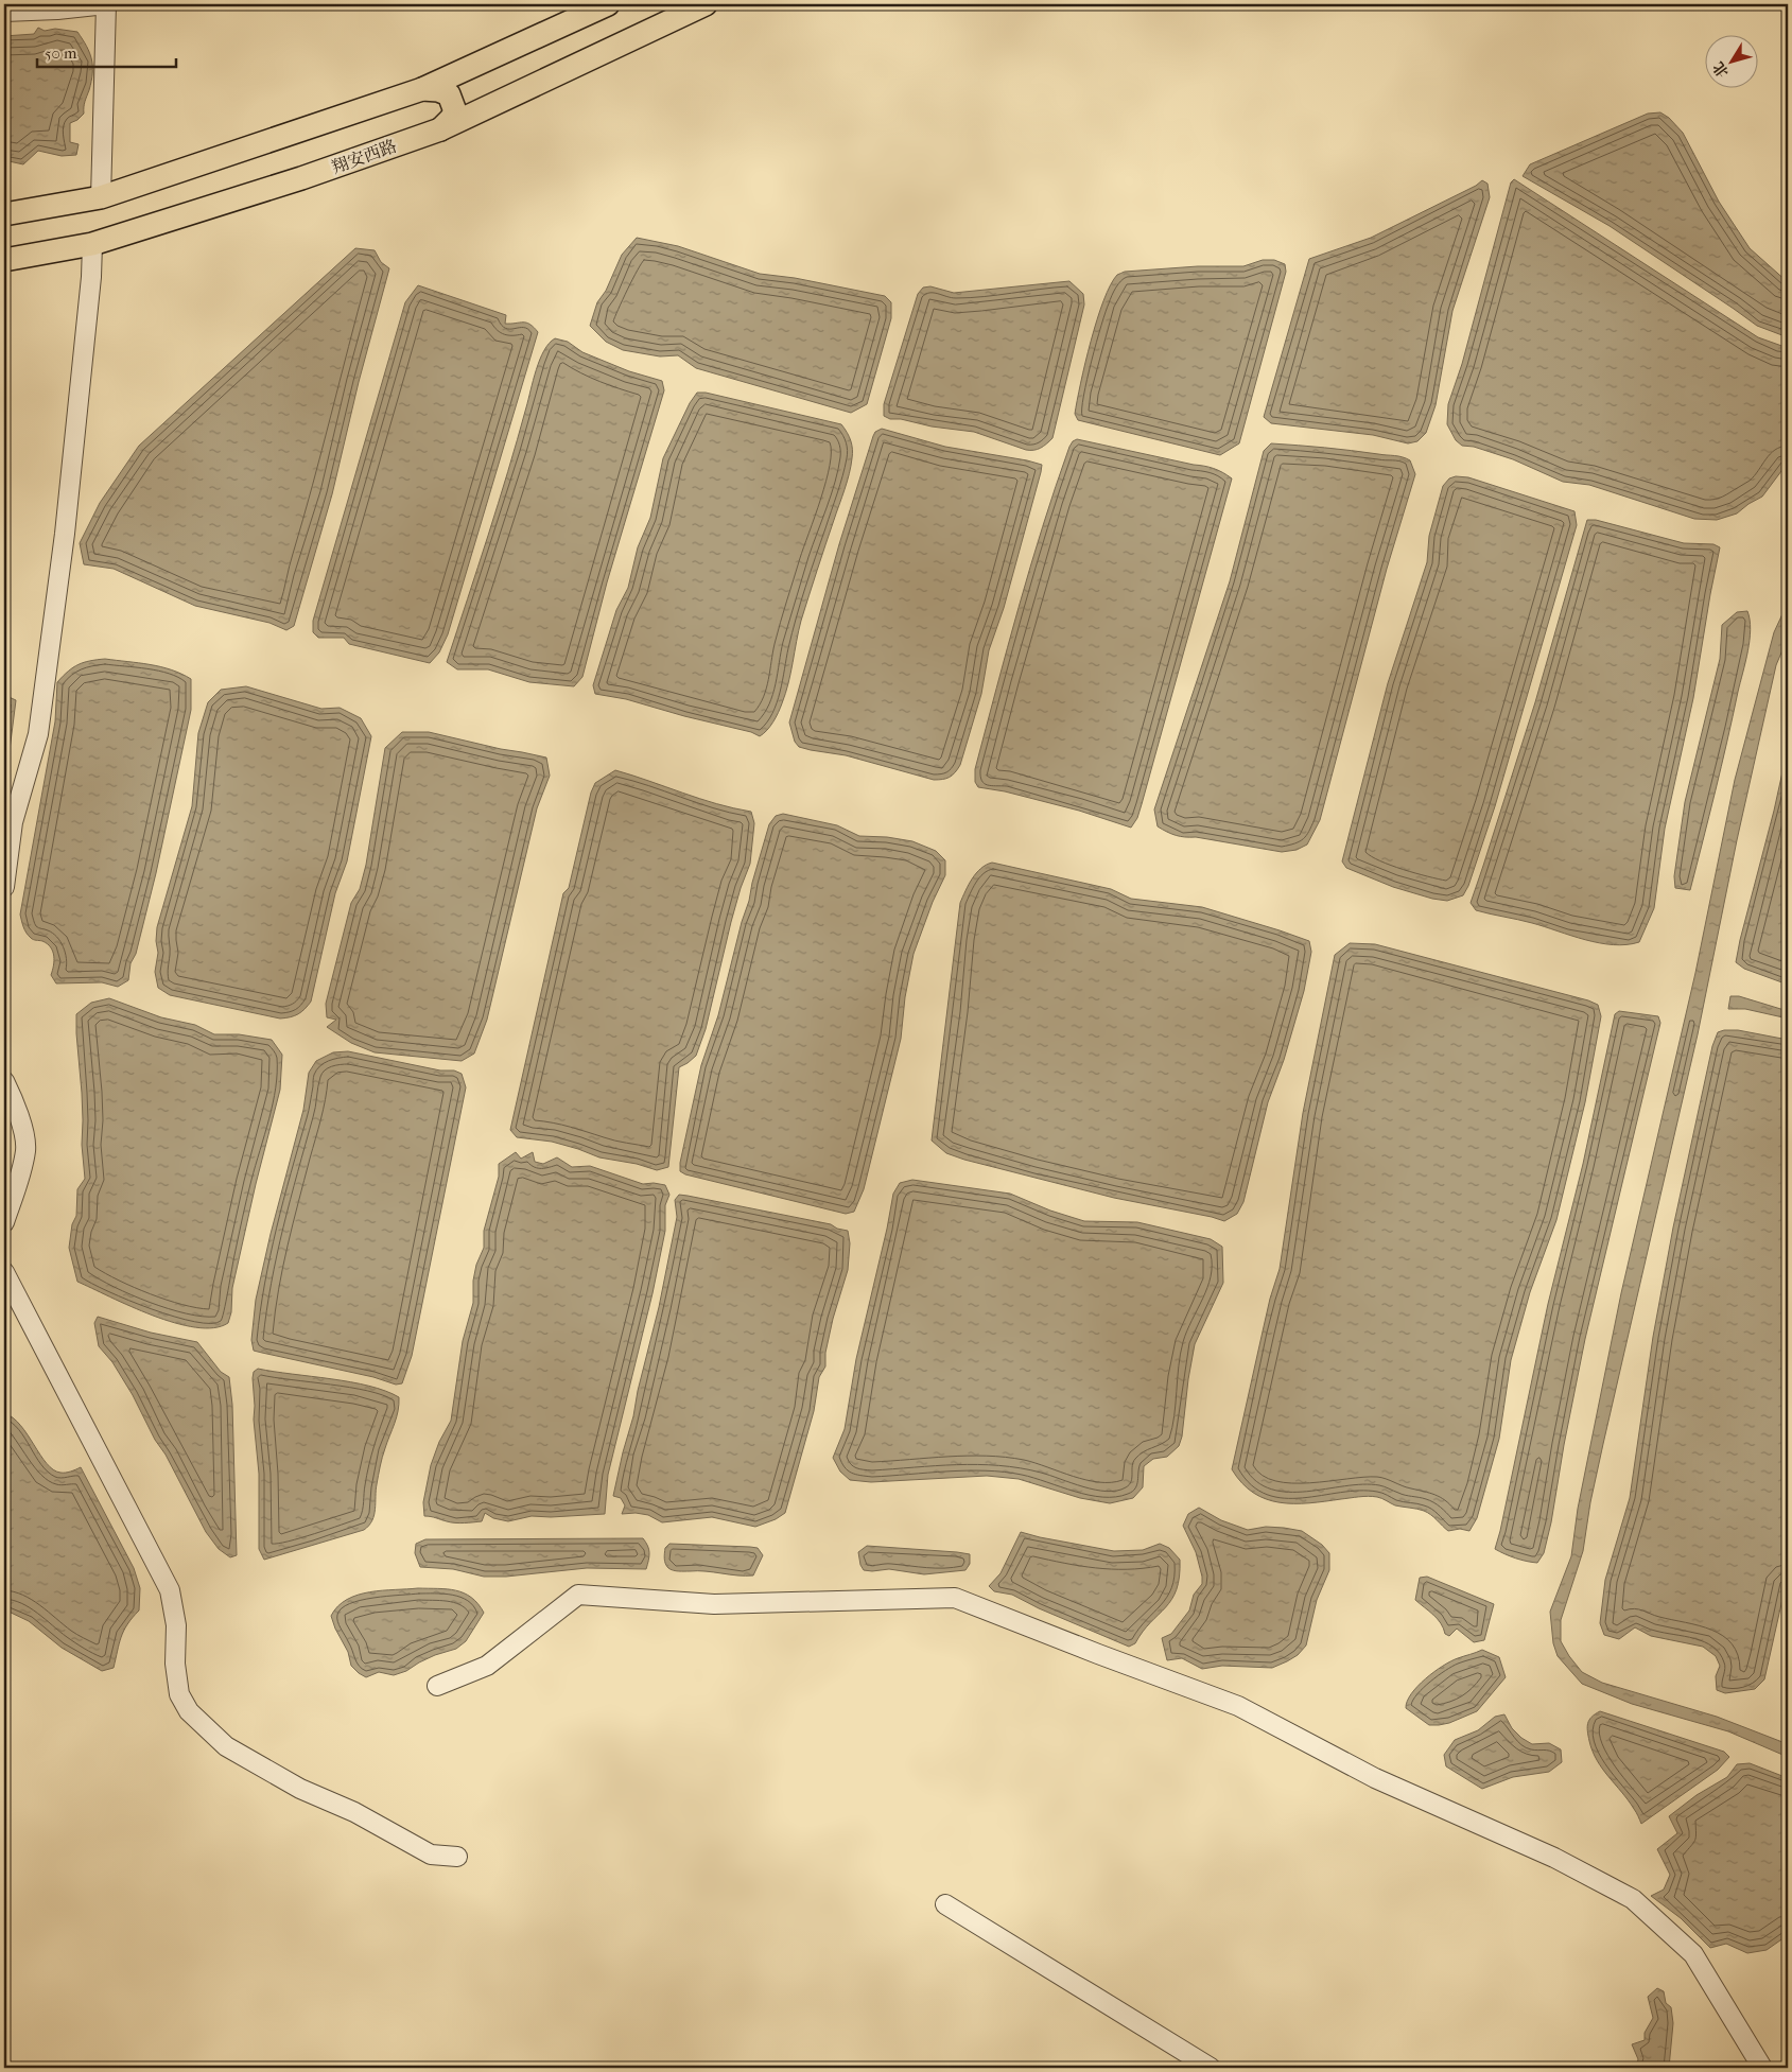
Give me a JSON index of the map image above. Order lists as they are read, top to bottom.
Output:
{
  "streets": {
    "main road": ["翔安西路"]
  },
  "scale_bar": "50 m",
  "north": "bottom left"
}
